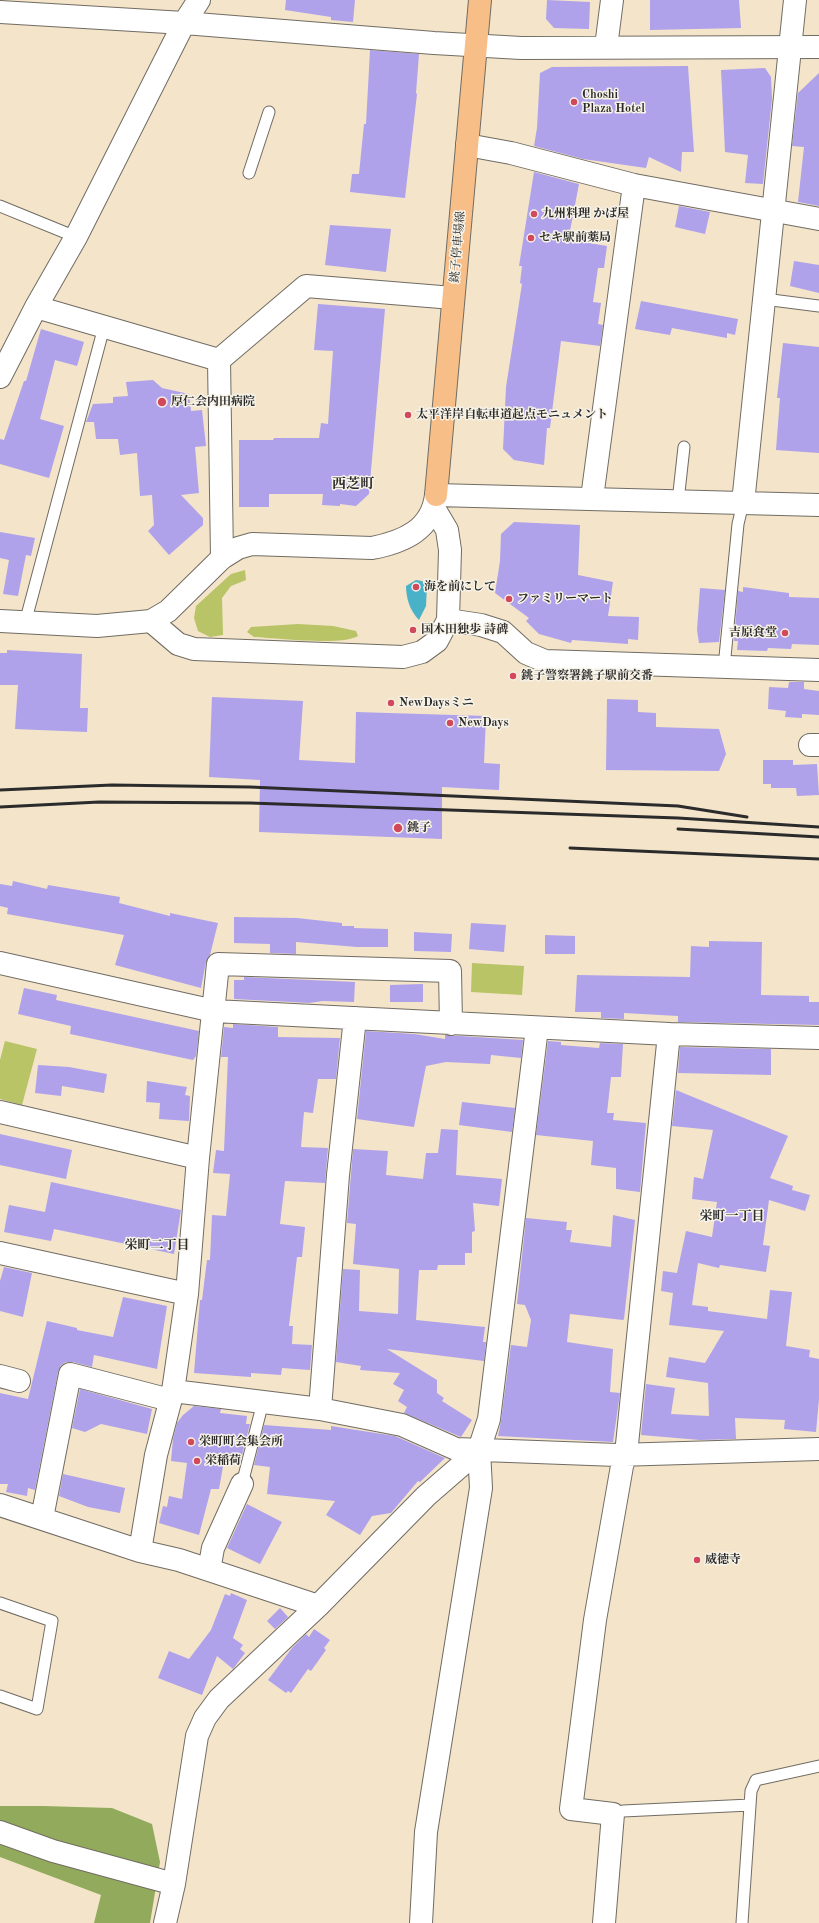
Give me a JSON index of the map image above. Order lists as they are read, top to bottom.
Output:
{
  "streets": {
    "main road": ["銚子停車場線"]
  },
  "districts": ["西芝町", "栄町一丁目", "栄町二丁目"],
  "places": [
    "Choshi Plaza Hotel",
    "九州料理 かば屋",
    "セキ駅前薬局",
    "厚仁会内田病院",
    "太平洋岸自転車道起点モニュメント",
    "海を前にして",
    "ファミリーマート",
    "国木田独歩 詩碑",
    "吉原食堂",
    "銚子警察署銚子駅前交番",
    "NewDaysミニ",
    "NewDays",
    "銚子",
    "栄町町会集会所",
    "栄稲荷",
    "威徳寺"
  ]
}
